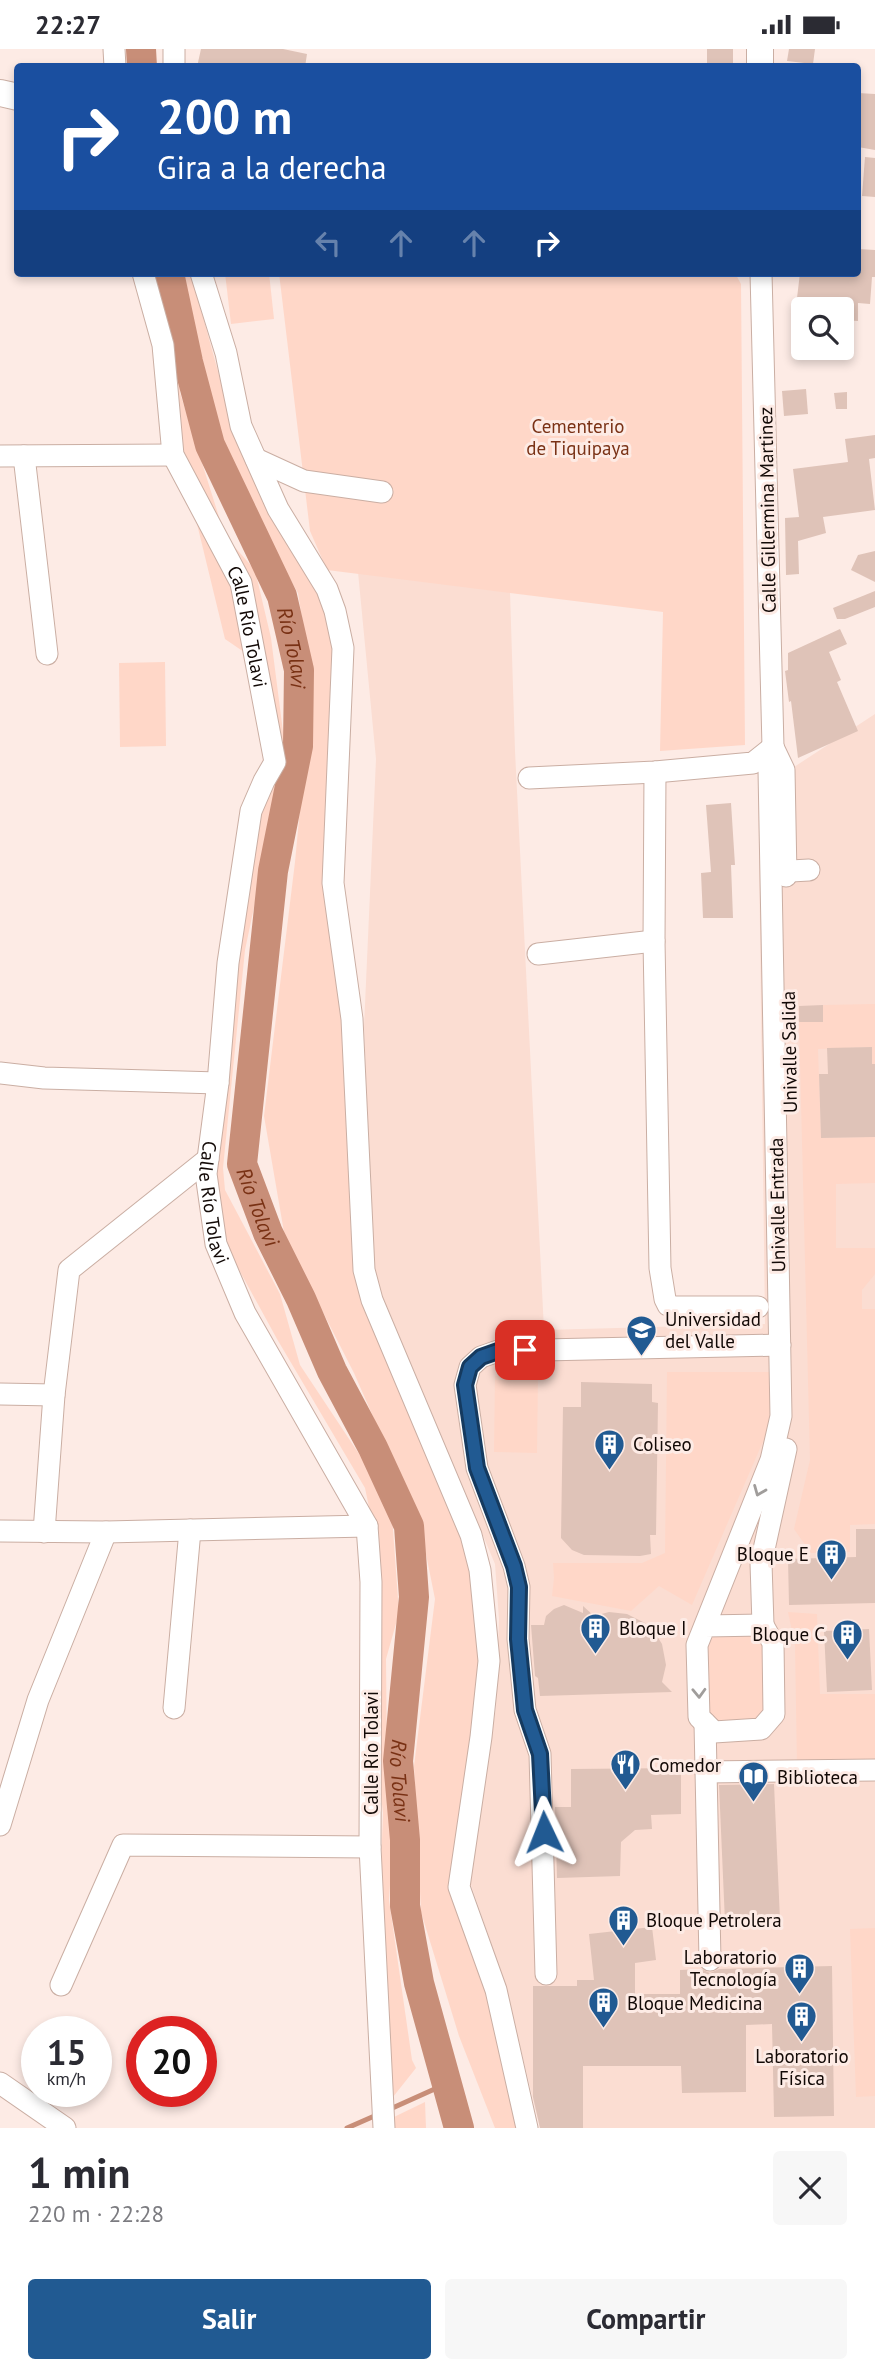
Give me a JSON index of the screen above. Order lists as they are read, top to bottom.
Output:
{
  "streets": {
    "street": [
      "Calle Gillermina Martinez",
      "Calle Río Tolavi",
      "Univalle Salida",
      "Univalle Entrada"
    ]
  },
  "crossings": [
    ["Calle Gillermina Martinez", "Univalle Entrada"],
    ["Univalle Salida", "Univalle Entrada"]
  ],
  "one_way": ["Univalle Entrada"],
  "water": ["Río Tolavi"],
  "parks": ["Cementerio de Tiquipaya"],
  "places": {
    "school or university": ["Universidad del Valle"],
    "building": [
      "Coliseo",
      "Bloque E",
      "Bloque I",
      "Bloque C",
      "Bloque Petrolera",
      "Laboratorio Tecnología",
      "Bloque Medicina",
      "Laboratorio Física"
    ],
    "restaurant": ["Comedor"],
    "library": ["Biblioteca"]
  },
  "page": {
    "status": "22:27",
    "turn": ["200 m", "Gira a la derecha"],
    "speed": "15 km/h",
    "limit": "20",
    "heading": ["1 min", "220 m · 22:28"],
    "buttons": ["Salir", "Compartir"]
  }
}
